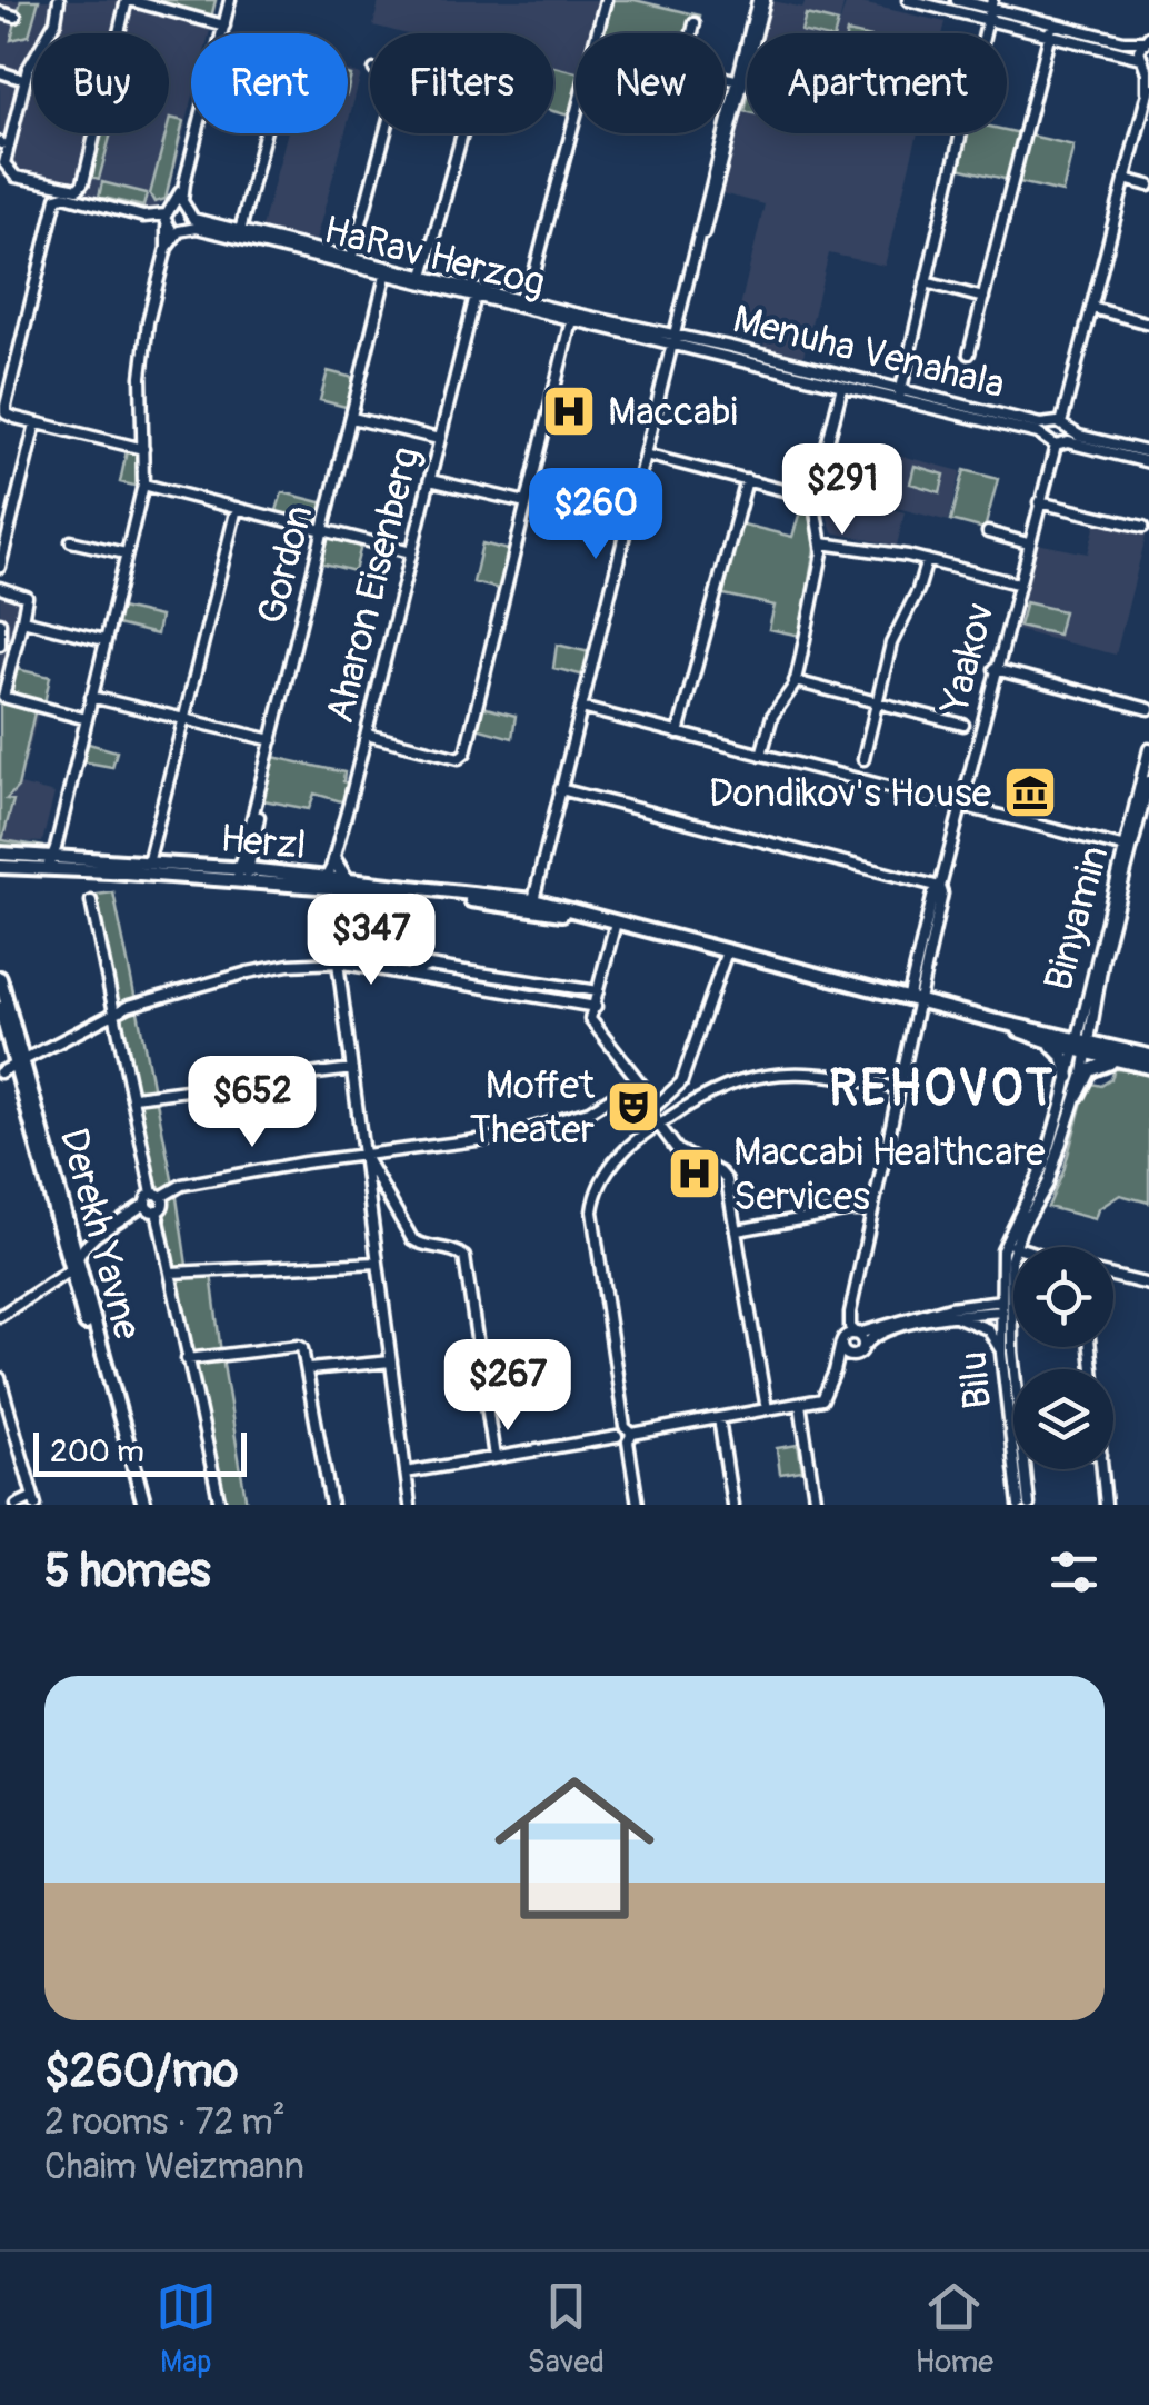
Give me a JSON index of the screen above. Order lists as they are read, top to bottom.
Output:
{
  "streets": {
    "main road": ["Herzl", "Derekh Yavne"],
    "street": [
      "HaRav Herzog",
      "Menuha Venahala",
      "Gordon",
      "Aharon Eisenberg",
      "Yaakov",
      "Binyamin",
      "Bilu"
    ]
  },
  "crossings": [
    ["HaRav Herzog", "Menuha Venahala"],
    ["HaRav Herzog", "Gordon"],
    ["HaRav Herzog", "Aharon Eisenberg"],
    ["Menuha Venahala", "Yaakov"],
    ["Gordon", "Herzl"],
    ["Aharon Eisenberg", "Herzl"],
    ["Yaakov", "Herzl"],
    ["Herzl", "Binyamin"],
    ["Herzl", "Bilu"],
    ["Binyamin", "Bilu"]
  ],
  "districts": ["REHOVOT"],
  "places": {
    "hospital": ["Maccabi", "Maccabi Healthcare Services"],
    "museum": ["Dondikov's House"],
    "theatre": ["Moffet Theater"]
  },
  "scale_bar": "200 m",
  "page": {
    "chip": [
      "Buy",
      "Rent",
      "Filters",
      "New",
      "Apartment"
    ],
    "price": [
      "$291",
      "$260",
      "$347",
      "$652",
      "$267"
    ],
    "scale": "200 m",
    "heading": "5 homes",
    "list": [
      {
        "name": "$260/mo",
        "note": "2 rooms · 72 m² · Chaim Weizmann"
      }
    ],
    "tabs": ["Map", "Saved", "Home"]
  }
}
